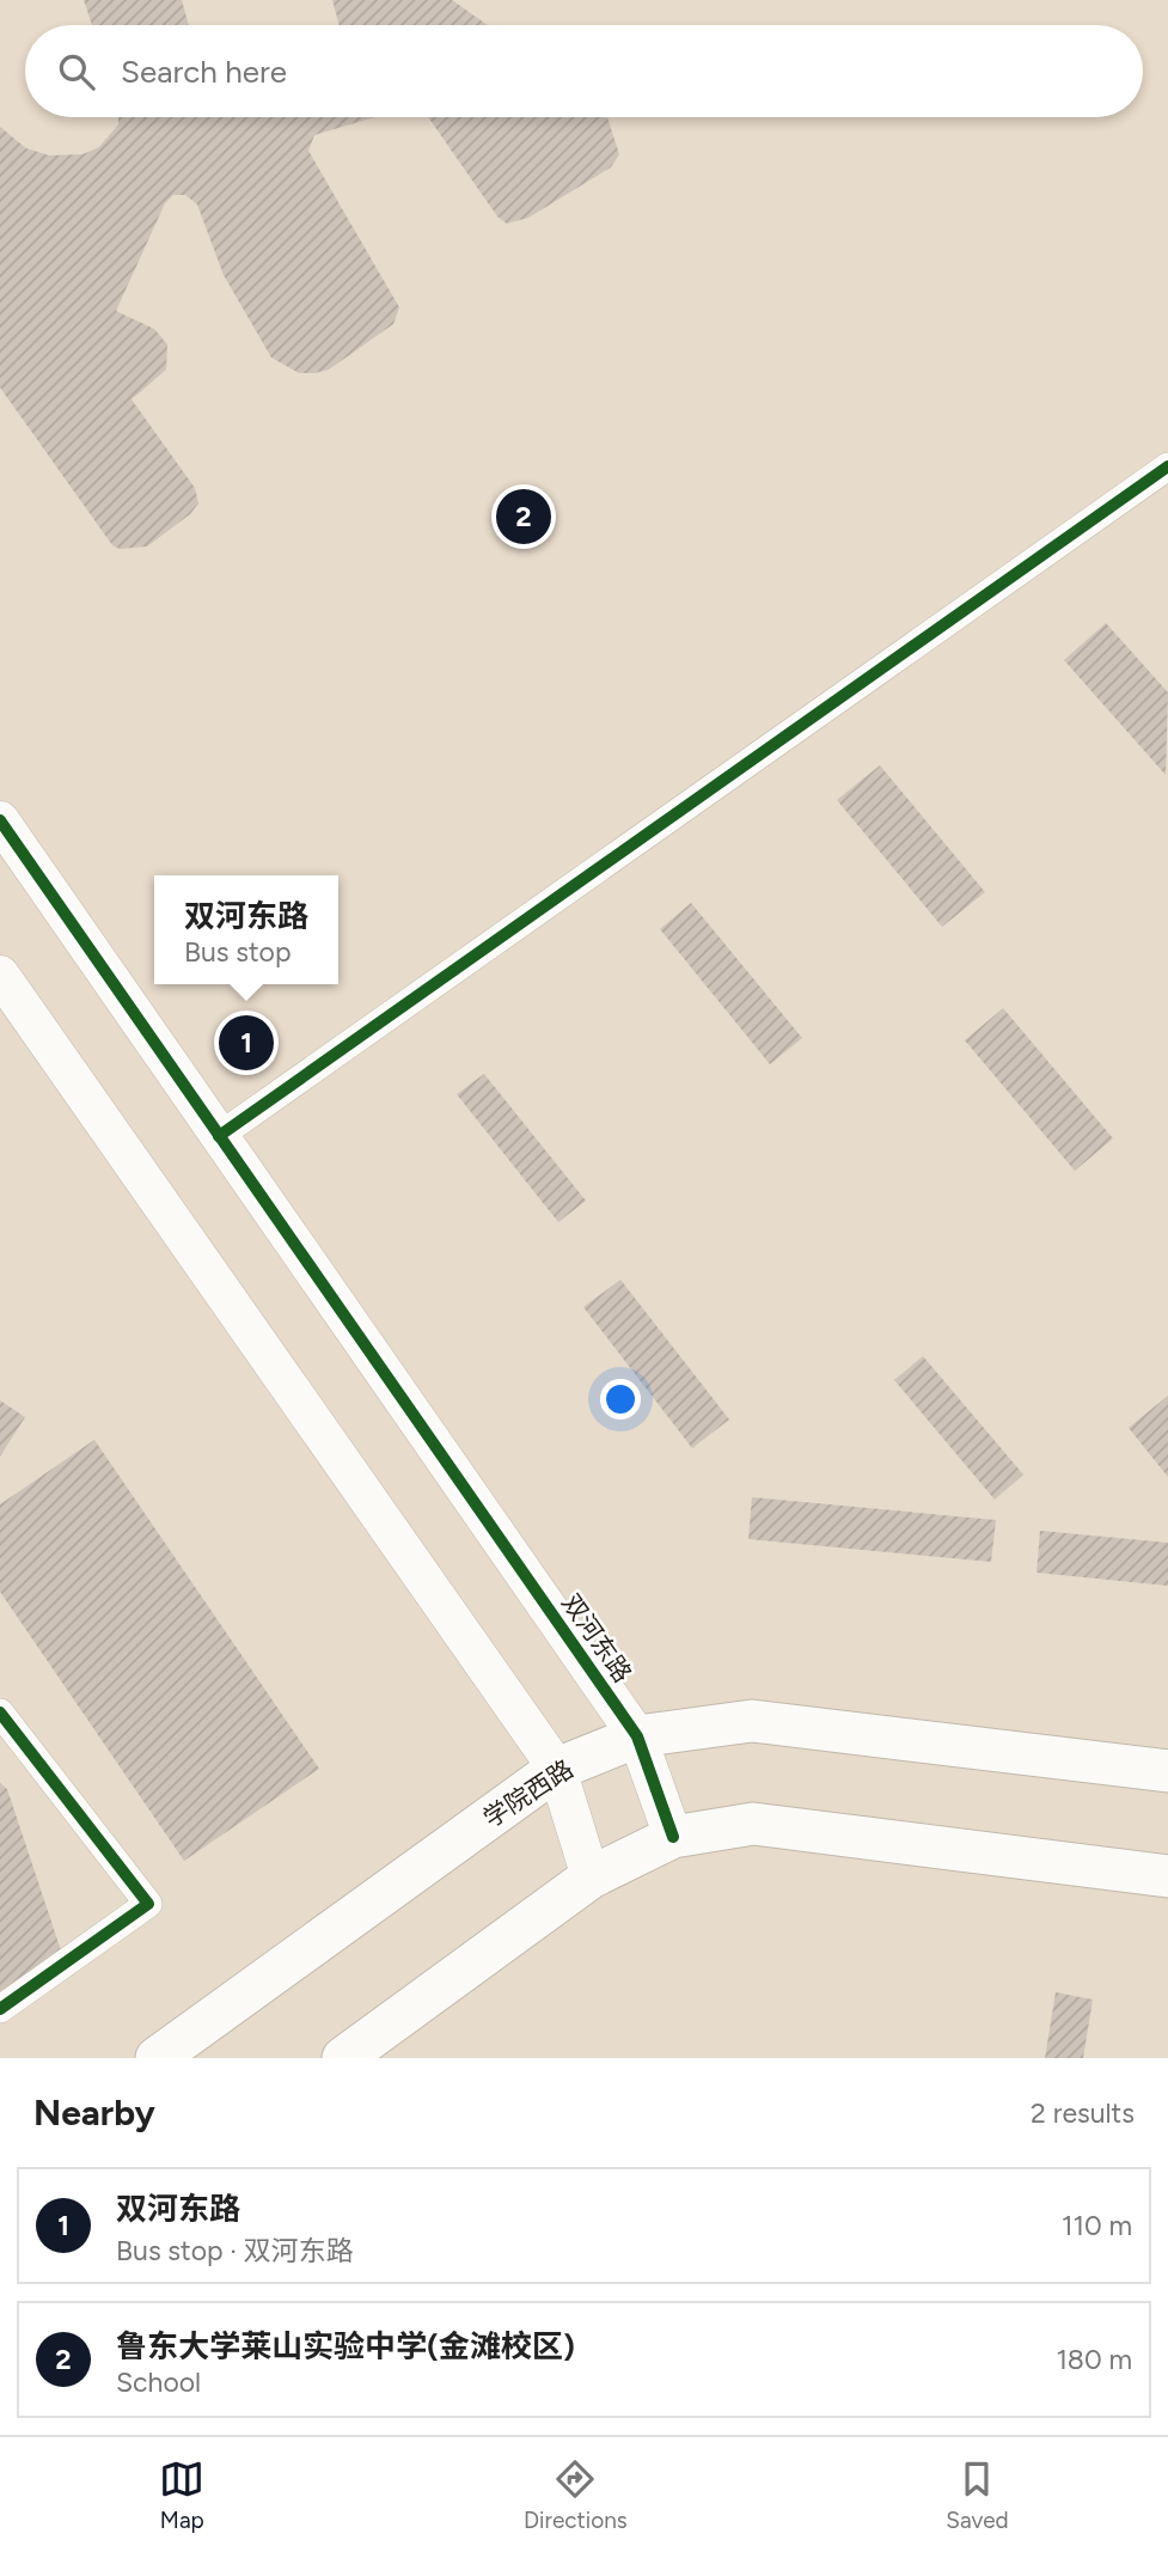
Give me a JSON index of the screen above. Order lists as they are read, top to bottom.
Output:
{
  "streets": {
    "main road": ["学院西路"],
    "street": ["双河东路"]
  },
  "crossings": [
    ["双河东路", "学院西路"]
  ],
  "page": {
    "search": "Search here",
    "pins": ["2", "1"],
    "popup": ["双河东路", "Bus stop"],
    "heading": ["Nearby", "2 results"],
    "list": [
      {
        "mark": "1",
        "name": "双河东路",
        "note": "Bus stop · 双河东路",
        "value": "110 m"
      },
      {
        "mark": "2",
        "name": "鲁东大学莱山实验中学(金滩校区)",
        "note": "School",
        "value": "180 m"
      }
    ],
    "nav": ["Map", "Directions", "Saved"]
  }
}
